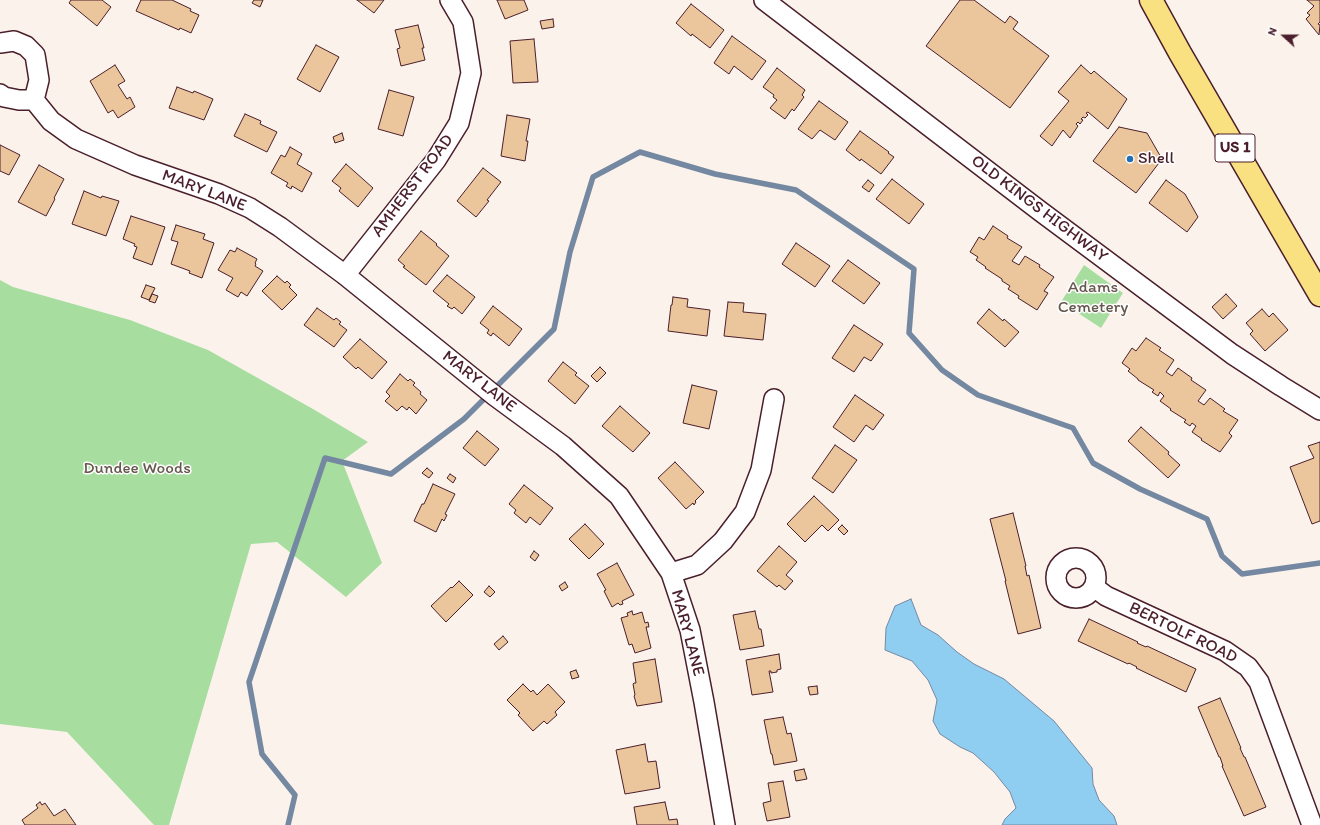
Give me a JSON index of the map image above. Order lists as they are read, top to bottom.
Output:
{
  "streets": {
    "main road": ["US 1"],
    "street": [
      "AMHERST ROAD",
      "MARY LANE",
      "OLD KINGS HIGHWAY",
      "BERTOLF ROAD"
    ]
  },
  "crossings": [
    ["AMHERST ROAD", "MARY LANE"]
  ],
  "parks": ["Adams Cemetery", "Dundee Woods"],
  "places": ["Shell"],
  "north": "left"
}
